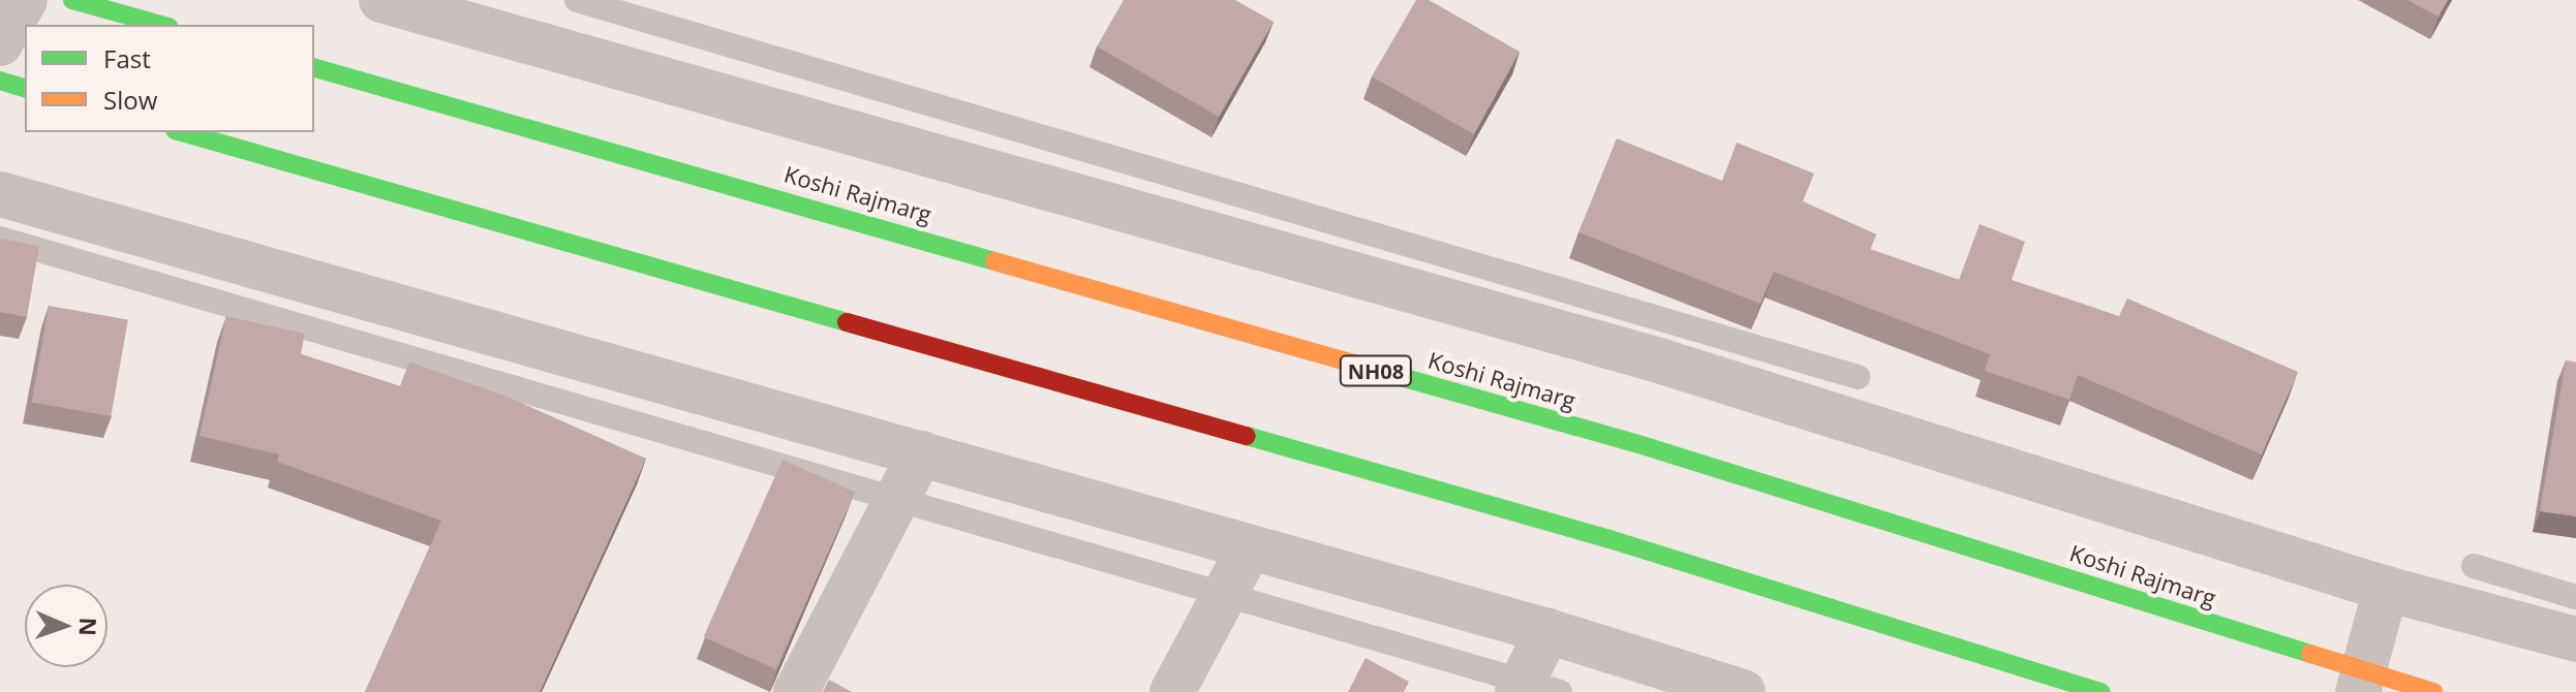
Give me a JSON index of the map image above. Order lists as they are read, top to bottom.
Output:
{
  "streets": {
    "main road": ["Koshi Rajmarg", "NH08"]
  },
  "legend": ["Fast", "Slow"],
  "north": "right"
}
